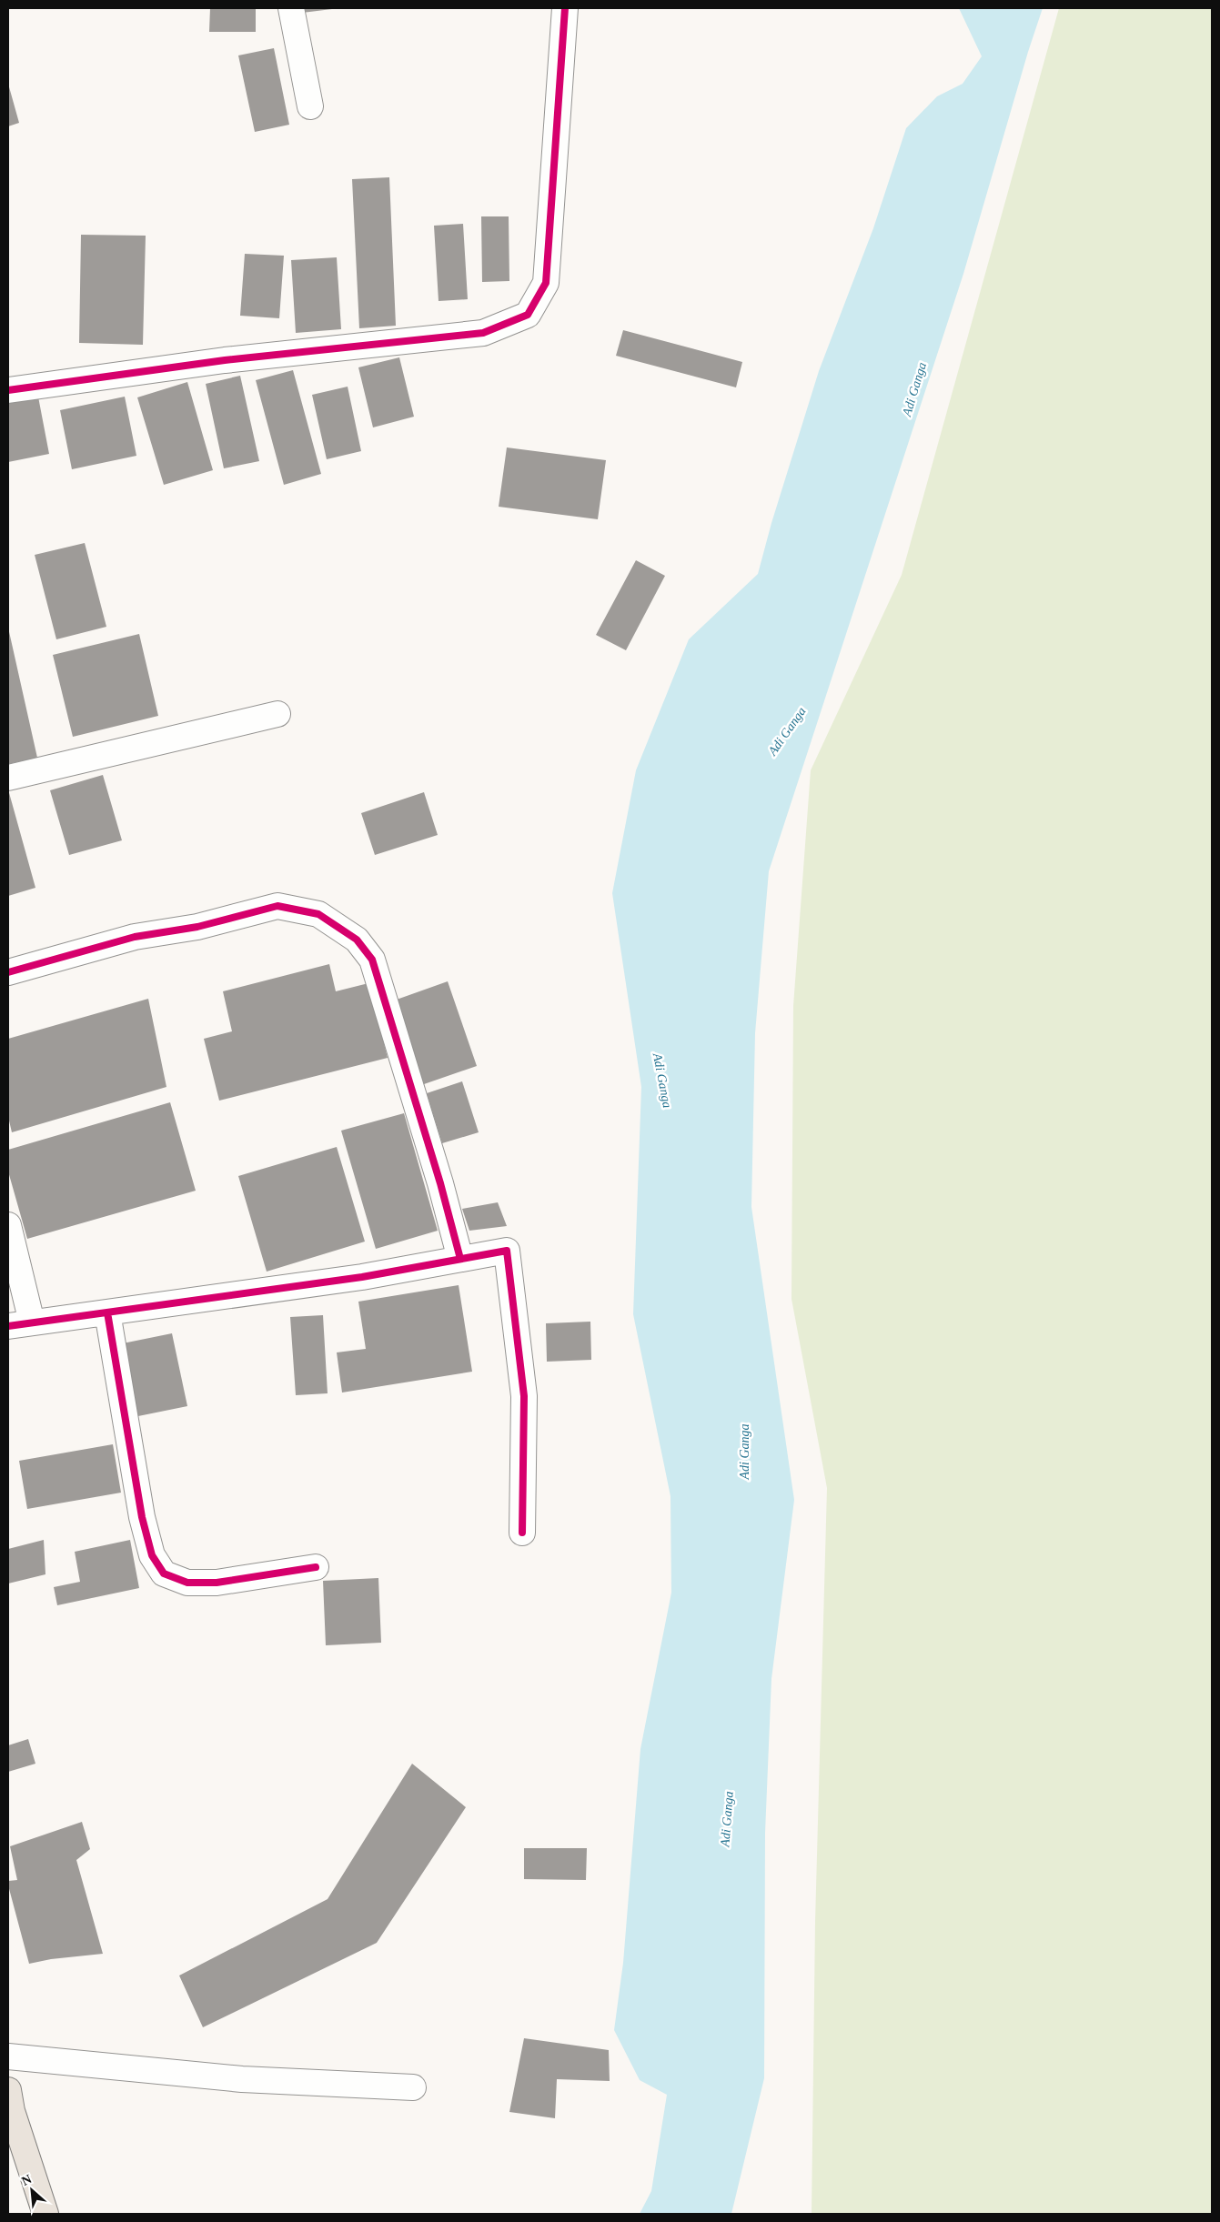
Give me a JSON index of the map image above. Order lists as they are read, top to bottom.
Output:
{
  "water": ["Adi Ganga"],
  "north": "top left"
}
